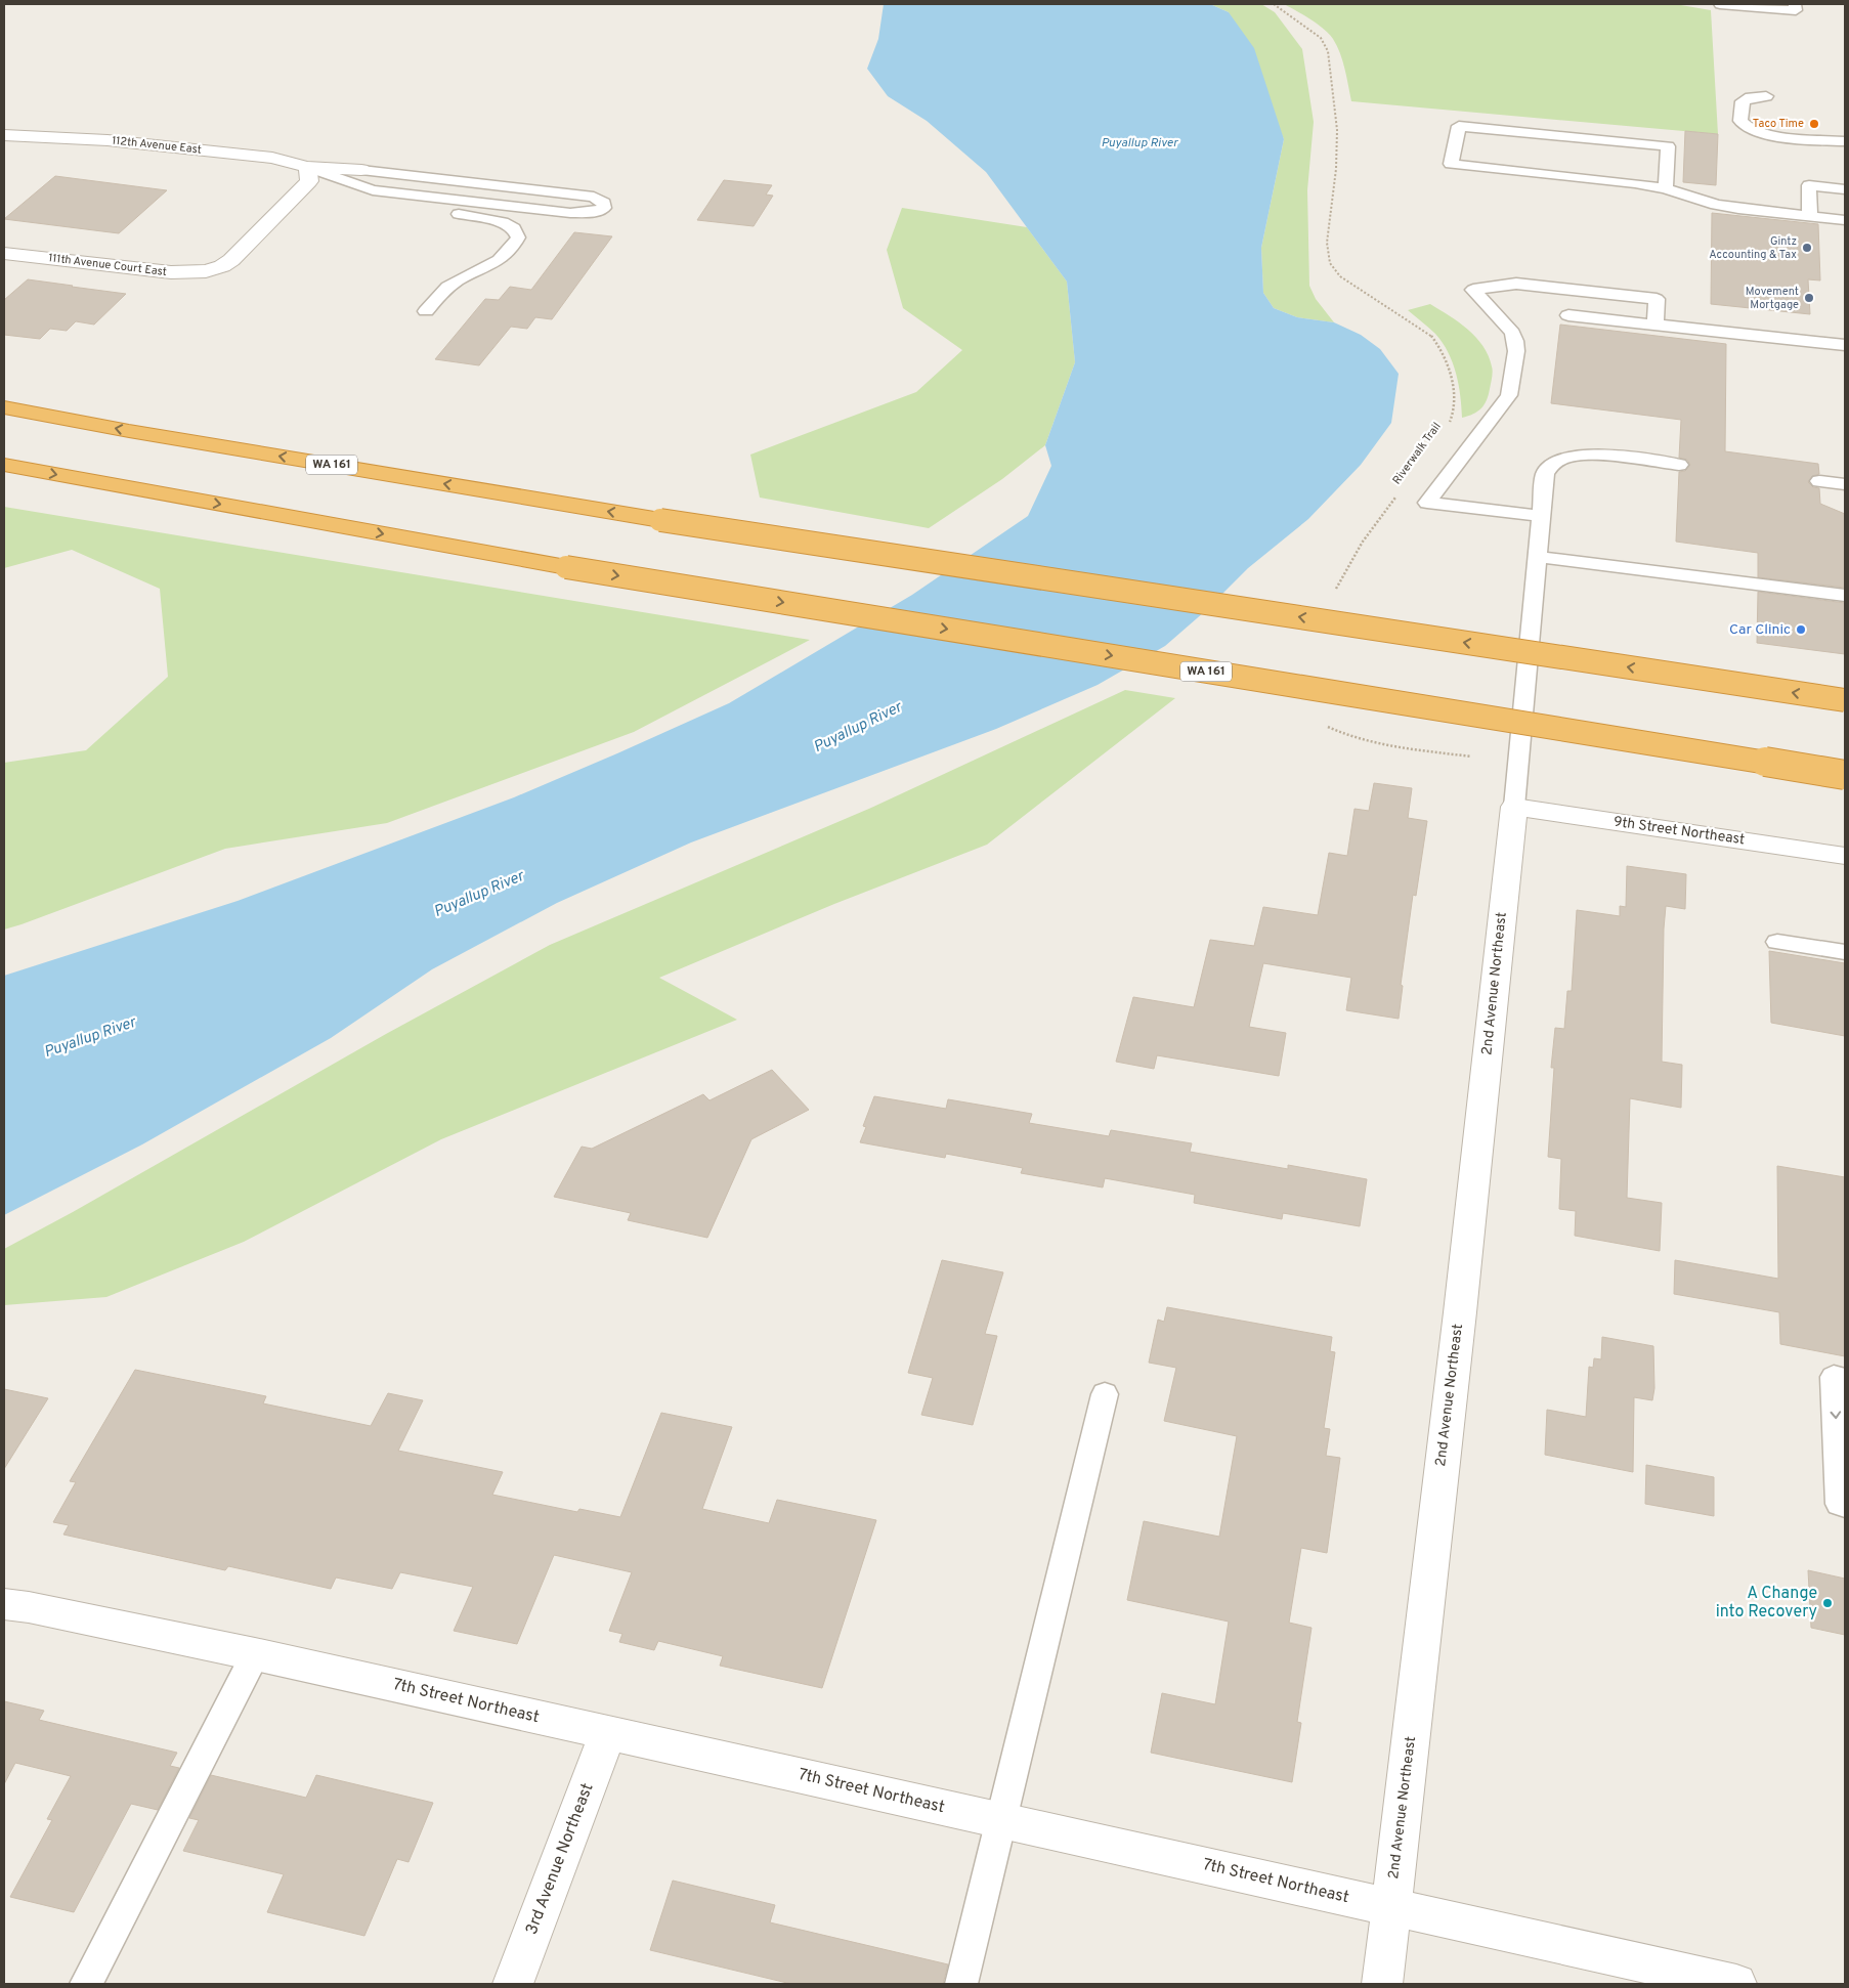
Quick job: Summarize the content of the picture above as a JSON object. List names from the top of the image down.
{
  "streets": {
    "highway": ["WA 161"],
    "street": [
      "112th Avenue East",
      "111th Avenue Court East",
      "9th Street Northeast",
      "2nd Avenue Northeast",
      "7th Street Northeast",
      "3rd Avenue Northeast"
    ],
    "path": ["Riverwalk Trail"]
  },
  "crossings": [
    ["112th Avenue East", "111th Avenue Court East"],
    ["9th Street Northeast", "2nd Avenue Northeast"],
    ["2nd Avenue Northeast", "7th Street Northeast"],
    ["7th Street Northeast", "3rd Avenue Northeast"]
  ],
  "water": ["Puyallup River"],
  "places": [
    "Taco Time",
    "Gintz Accounting & Tax",
    "Movement Mortgage",
    "Car Clinic",
    "A Change into Recovery"
  ]
}
